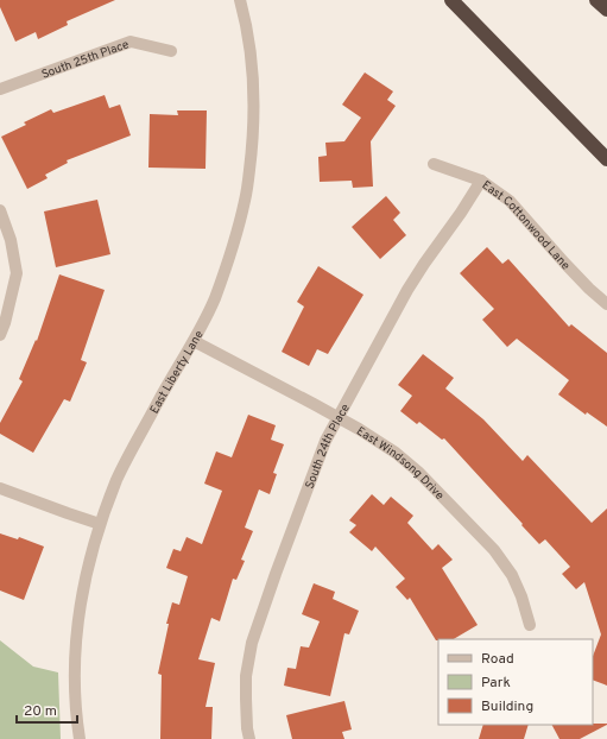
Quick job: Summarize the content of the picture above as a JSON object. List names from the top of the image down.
{
  "streets": {
    "street": [
      "South 25th Place",
      "East Cottonwood Lane",
      "East Liberty Lane",
      "South 24th Place",
      "East Windsong Drive"
    ]
  },
  "crossings": [
    ["East Cottonwood Lane", "South 24th Place"],
    ["East Liberty Lane", "East Windsong Drive"],
    ["South 24th Place", "East Windsong Drive"]
  ],
  "legend": ["Road", "Park", "Building"],
  "scale_bar": "20 m"
}
